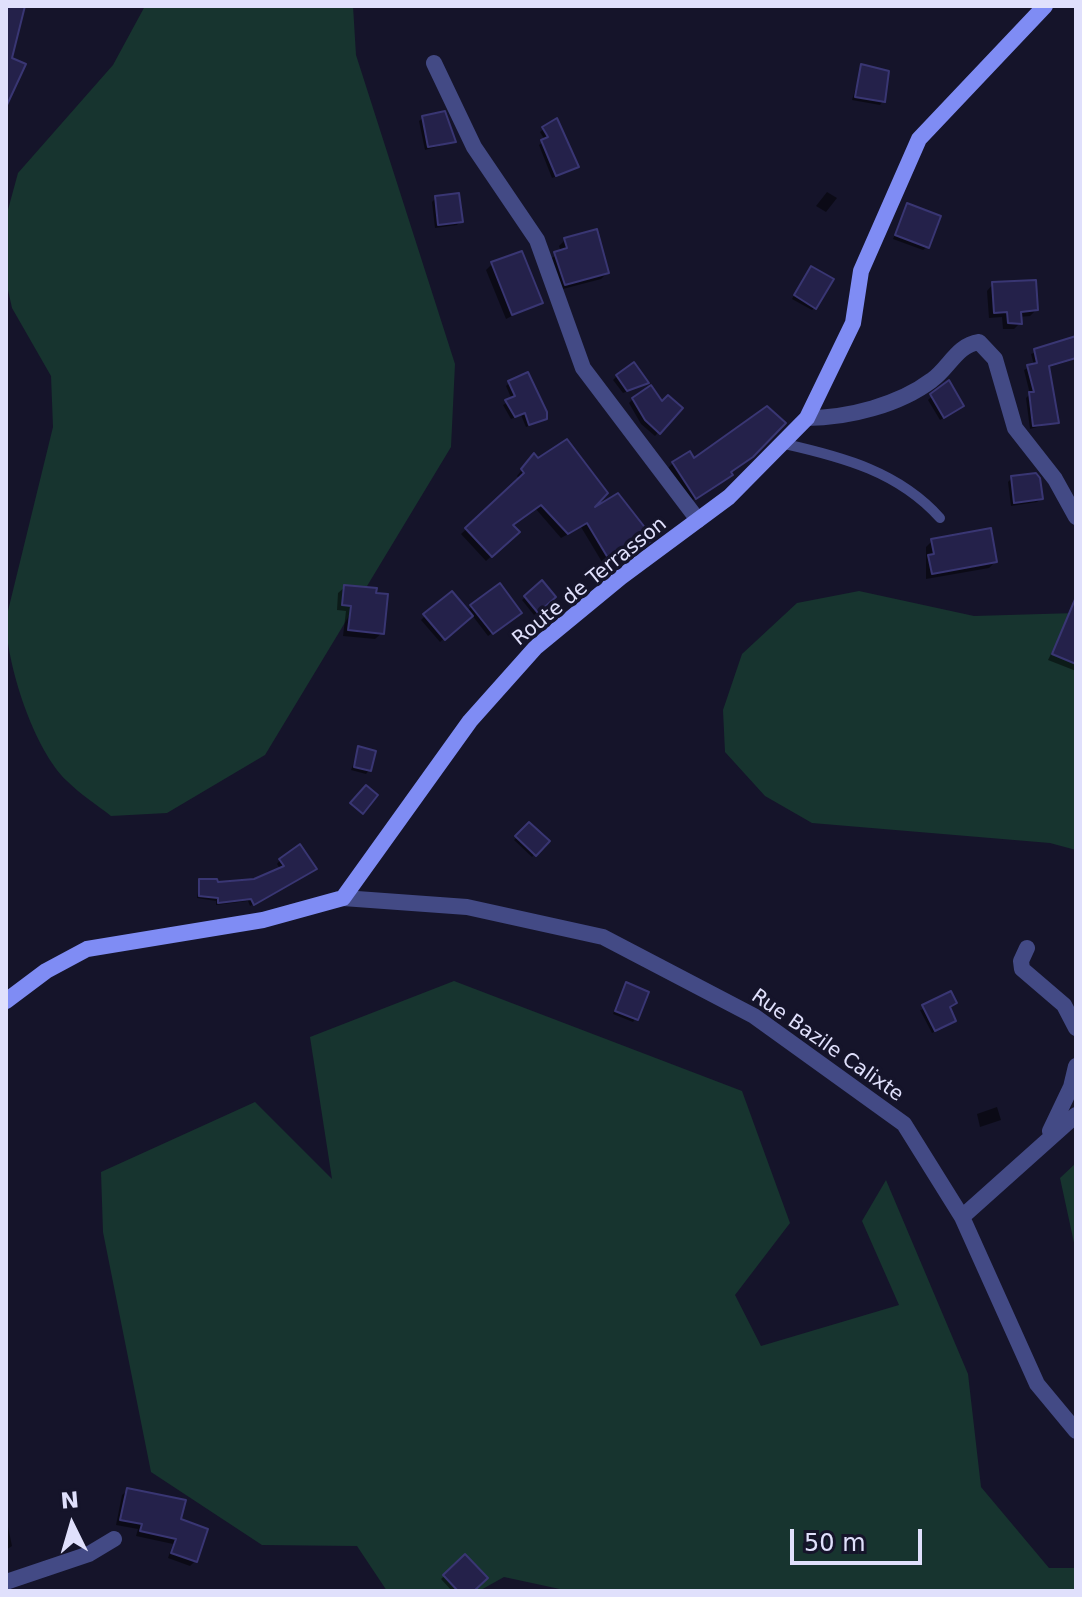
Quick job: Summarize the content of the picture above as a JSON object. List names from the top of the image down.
{
  "streets": {
    "street": ["Route de Terrasson", "Rue Bazile Calixte"]
  },
  "crossings": [
    ["Route de Terrasson", "Rue Bazile Calixte"]
  ],
  "scale_bar": "50 m",
  "north": "top"
}
